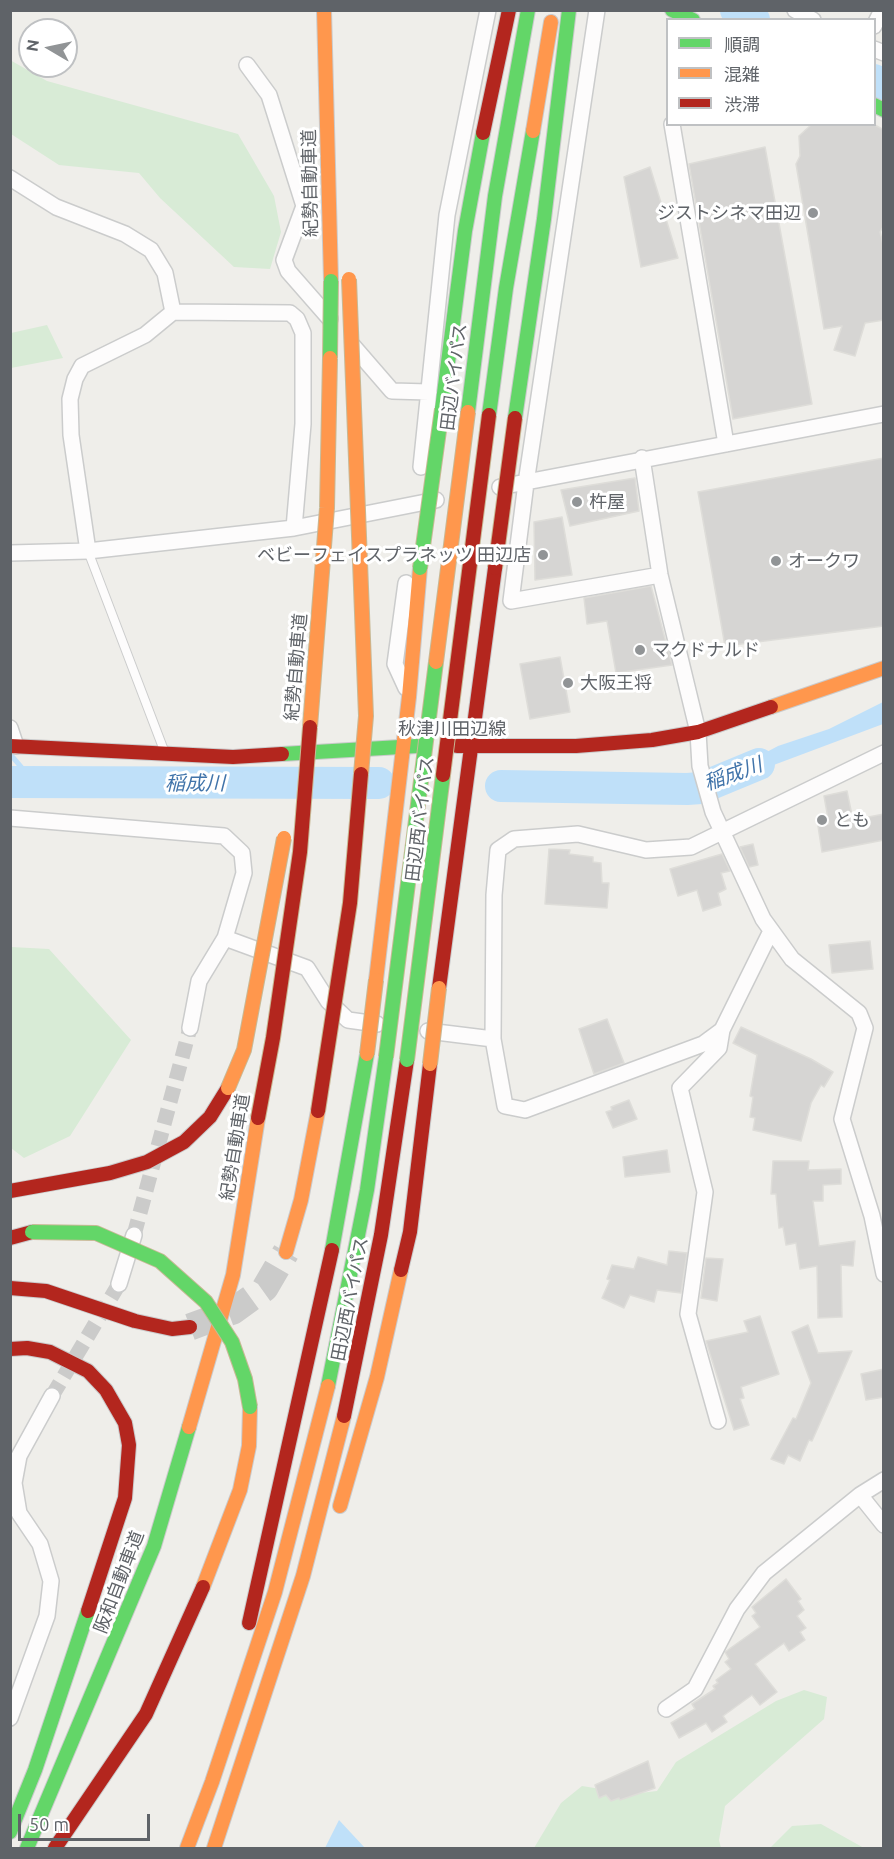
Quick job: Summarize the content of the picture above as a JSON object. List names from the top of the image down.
{
  "streets": {
    "main road": [
      "紀勢自動車道",
      "田辺バイパス",
      "秋津川田辺線",
      "田辺西バイパス",
      "阪和自動車道"
    ]
  },
  "crossings": [
    ["紀勢自動車道", "阪和自動車道"],
    ["田辺バイパス", "田辺西バイパス"]
  ],
  "water": ["稲成川"],
  "places": [
    "ジストシネマ田辺",
    "杵屋",
    "ベビーフェイスプラネッツ 田辺店",
    "オークワ",
    "マクドナルド",
    "大阪王将",
    "とも"
  ],
  "legend": ["順調", "混雑", "渋滞"],
  "scale_bar": "50 m",
  "north": "left"
}
